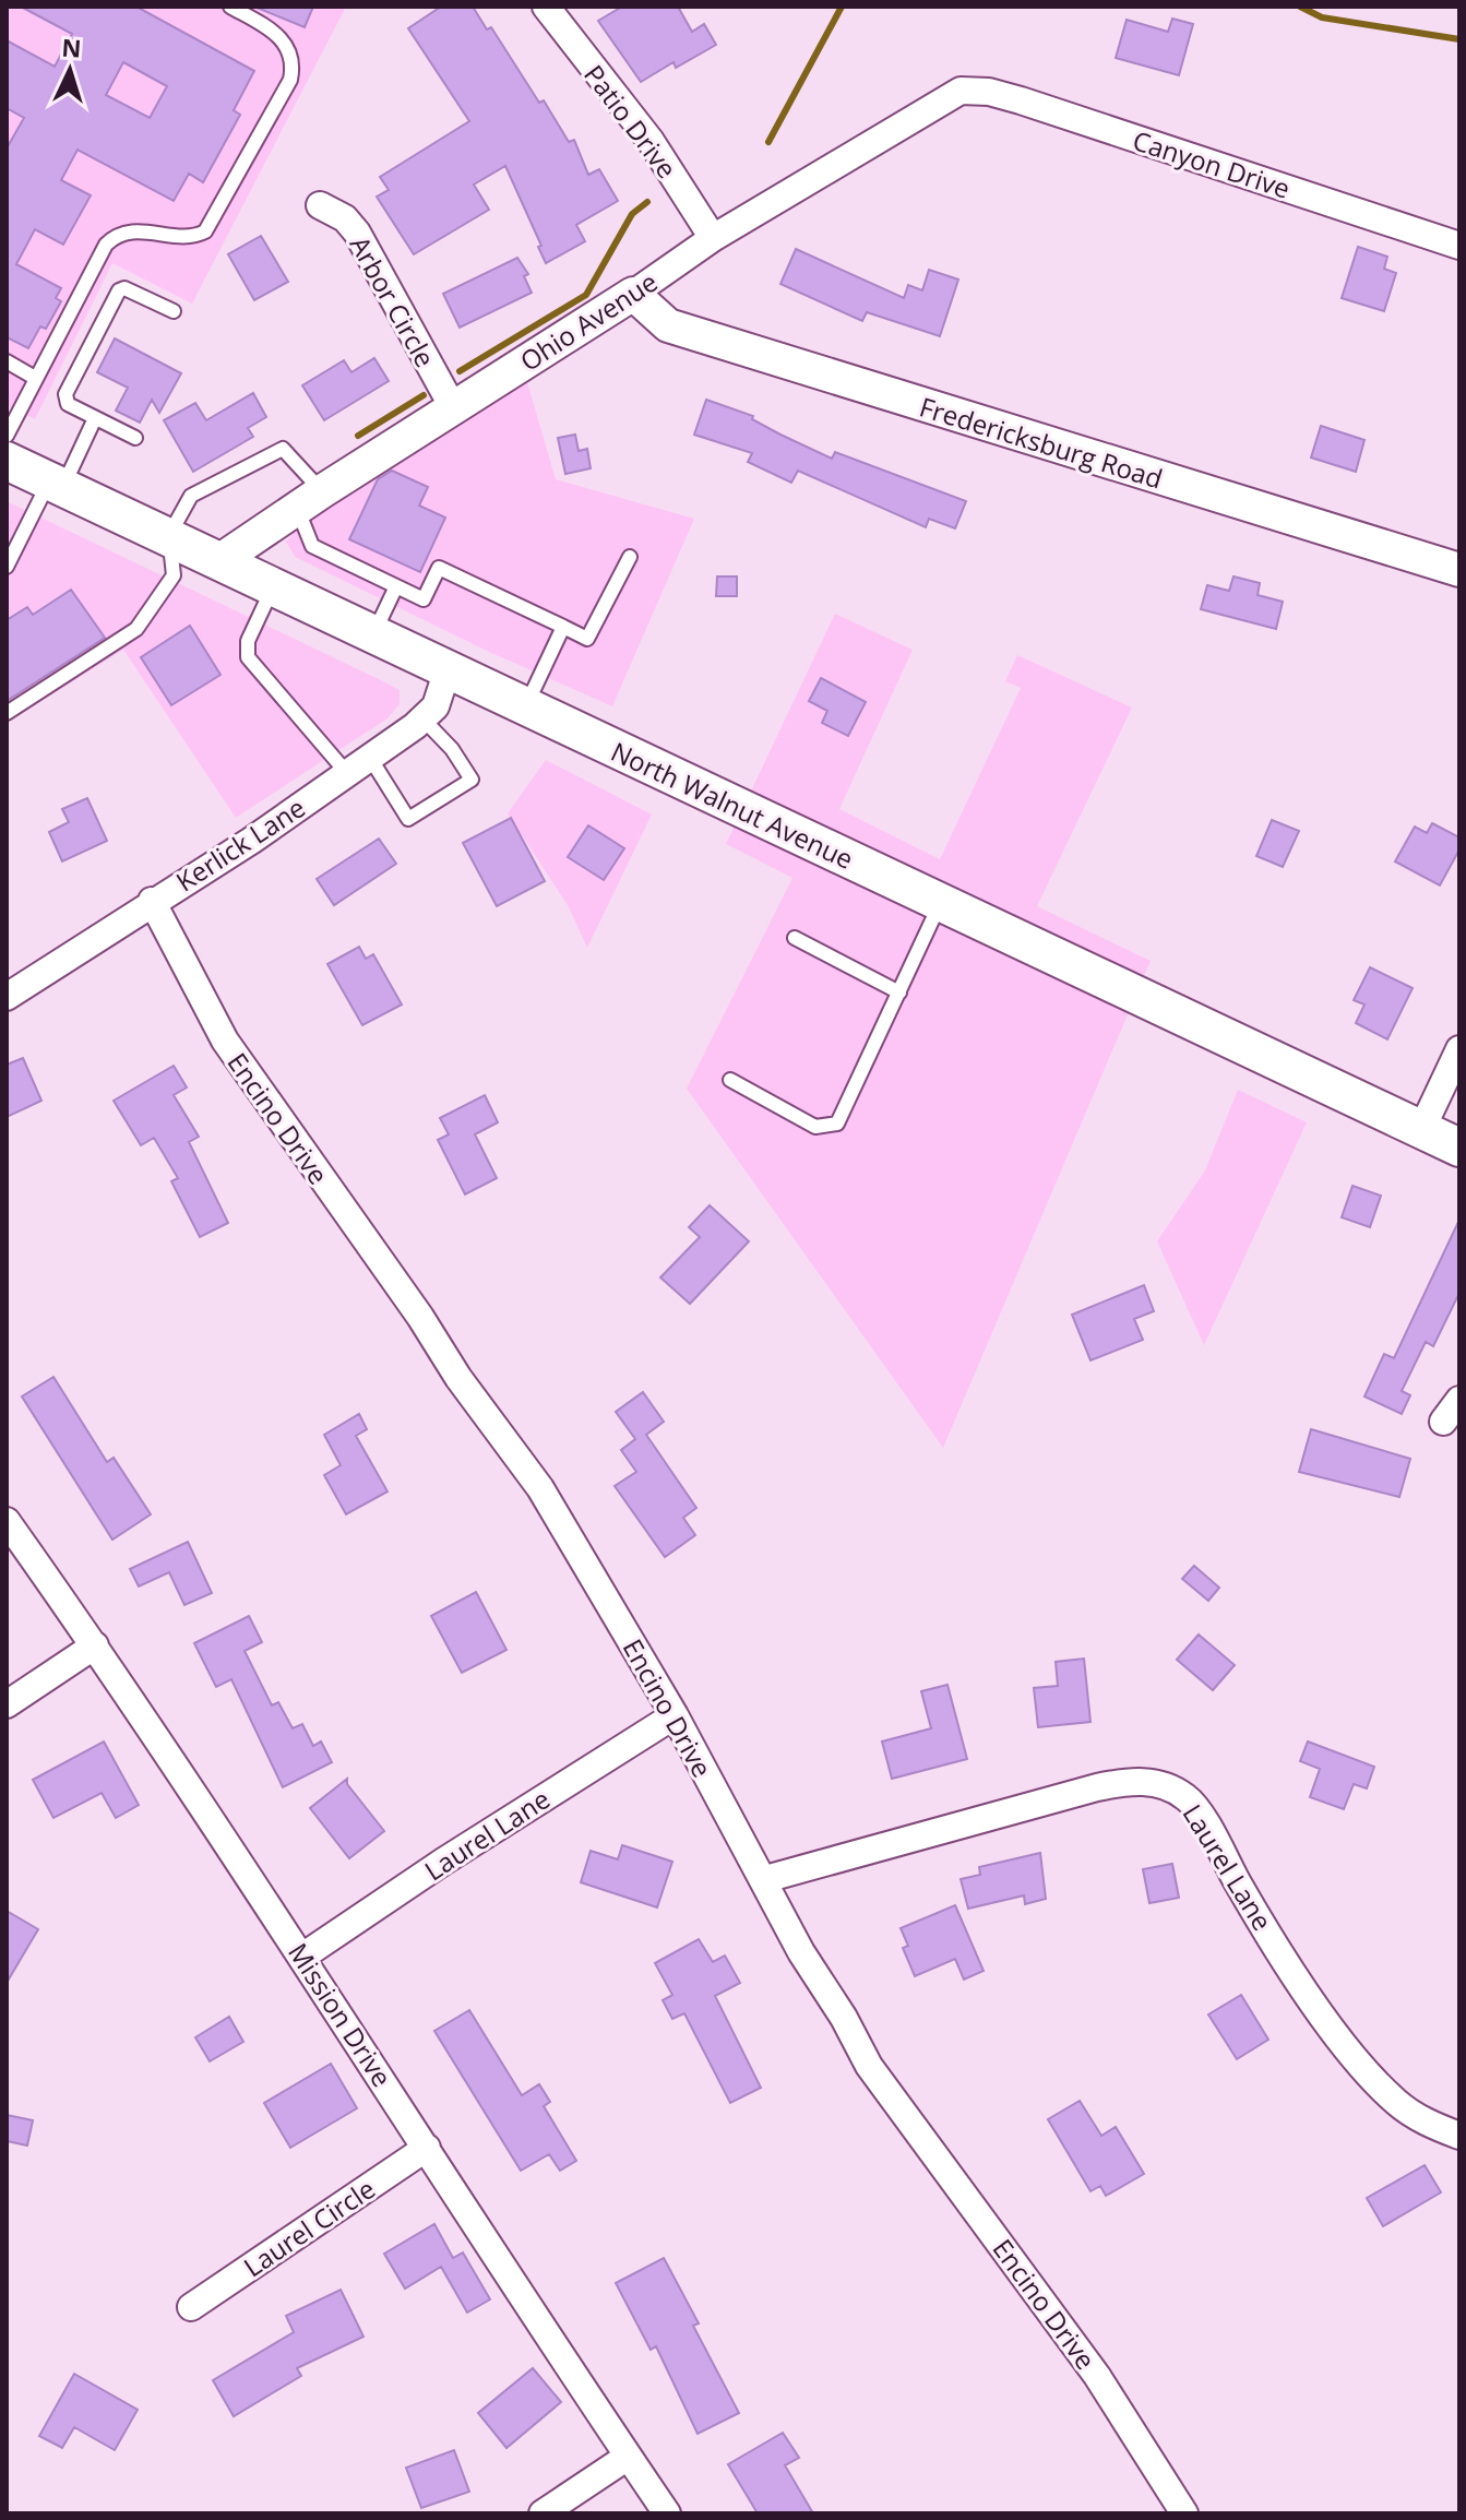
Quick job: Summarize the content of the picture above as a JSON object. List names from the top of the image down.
{
  "streets": {
    "main road": ["North Walnut Avenue"],
    "street": [
      "Patio Drive",
      "Canyon Drive",
      "Arbor Circle",
      "Ohio Avenue",
      "Fredericksburg Road",
      "Kerlick Lane",
      "Encino Drive",
      "Laurel Lane",
      "Mission Drive",
      "Laurel Circle"
    ]
  },
  "crossings": [
    ["Patio Drive", "Ohio Avenue"],
    ["Canyon Drive", "Ohio Avenue"],
    ["Arbor Circle", "Ohio Avenue"],
    ["Ohio Avenue", "Fredericksburg Road"],
    ["Ohio Avenue", "North Walnut Avenue"],
    ["North Walnut Avenue", "Kerlick Lane"],
    ["Kerlick Lane", "Encino Drive"],
    ["Encino Drive", "Laurel Lane"],
    ["Laurel Lane", "Mission Drive"],
    ["Mission Drive", "Laurel Circle"]
  ],
  "north": "top"
}
